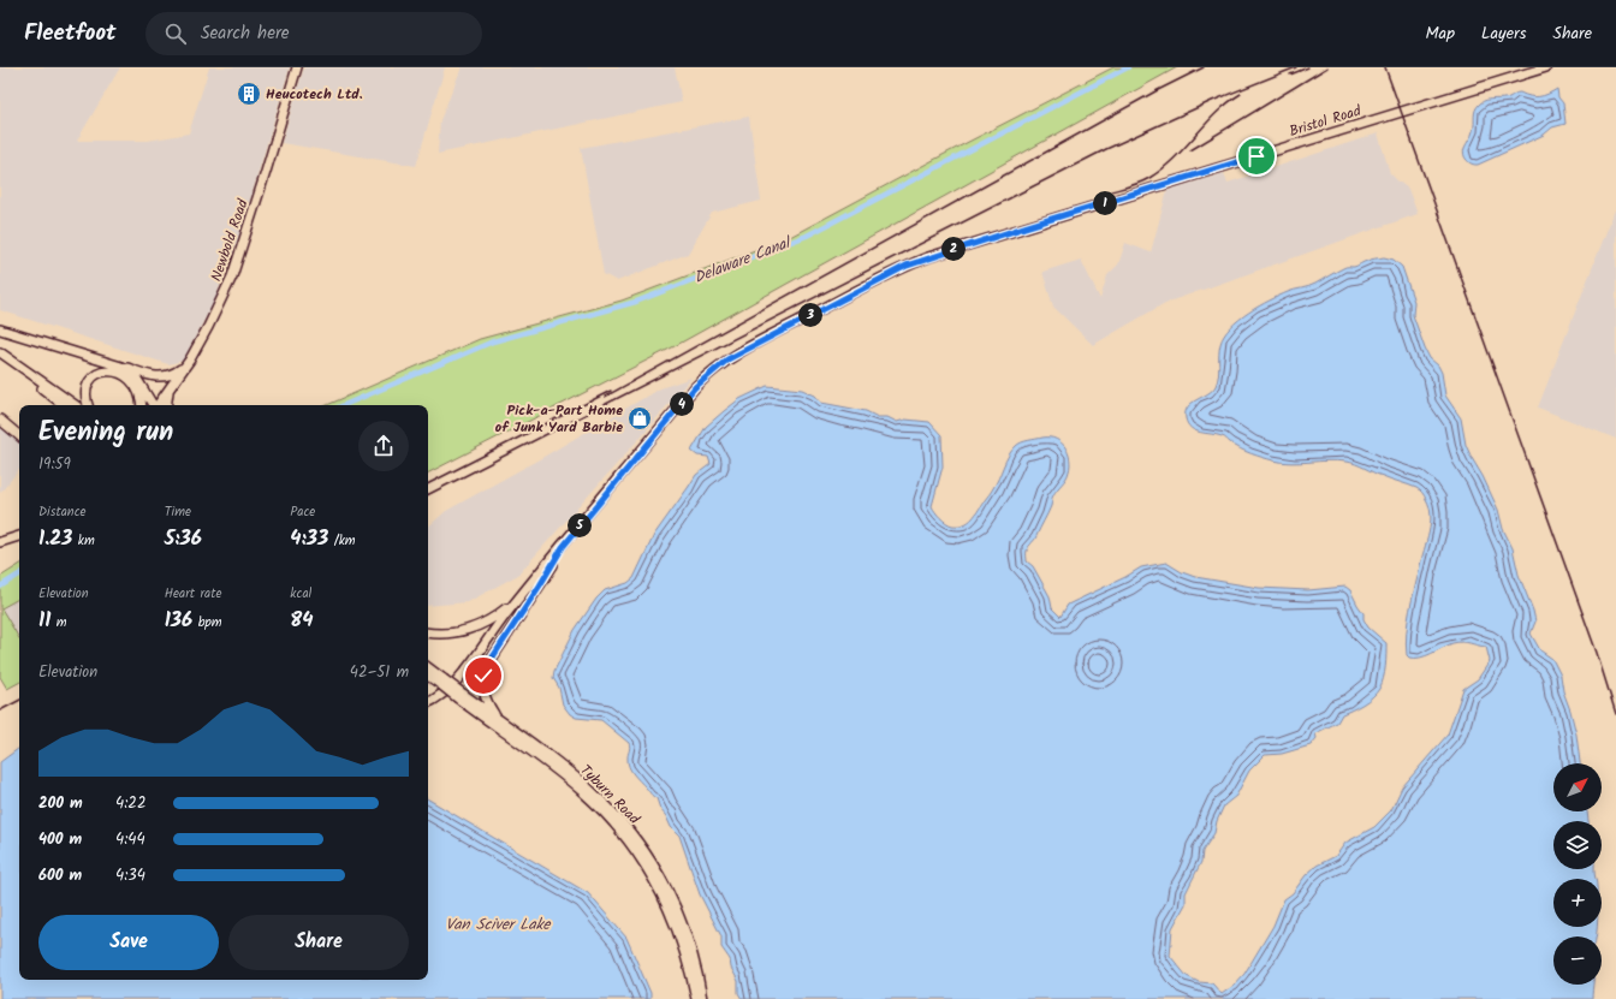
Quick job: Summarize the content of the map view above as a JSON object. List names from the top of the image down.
{
  "streets": {
    "main road": ["Bristol Road", "Newbold Road", "Tyburn Road"]
  },
  "water": ["Delaware Canal", "Van Sciver Lake"],
  "places": {
    "building": ["Heucotech Ltd."],
    "shop": ["Pick-a-Part Home of Junk Yard Barbie"]
  },
  "north": "top right",
  "page": {
    "header": "Fleetfoot",
    "search": "Search here",
    "nav": ["Map", "Layers", "Share"],
    "pins": [
      "1",
      "2",
      "3",
      "4",
      "5"
    ],
    "heading": ["Evening run", "19:59"],
    "stats": [
      ["Distance", "1.23 km"],
      ["Time", "5:36"],
      ["Pace", "4:33 /km"],
      ["Elevation", "11 m"],
      ["Heart rate", "136 bpm"],
      ["kcal", "84"]
    ],
    "chart": ["Elevation", "42–51 m"],
    "map_buttons": ["+", "−"],
    "list": [
      {
        "name": "200 m",
        "note": "4:22"
      },
      {
        "name": "400 m",
        "note": "4:44"
      },
      {
        "name": "600 m",
        "note": "4:34"
      }
    ],
    "buttons": ["Save", "Share"]
  }
}
